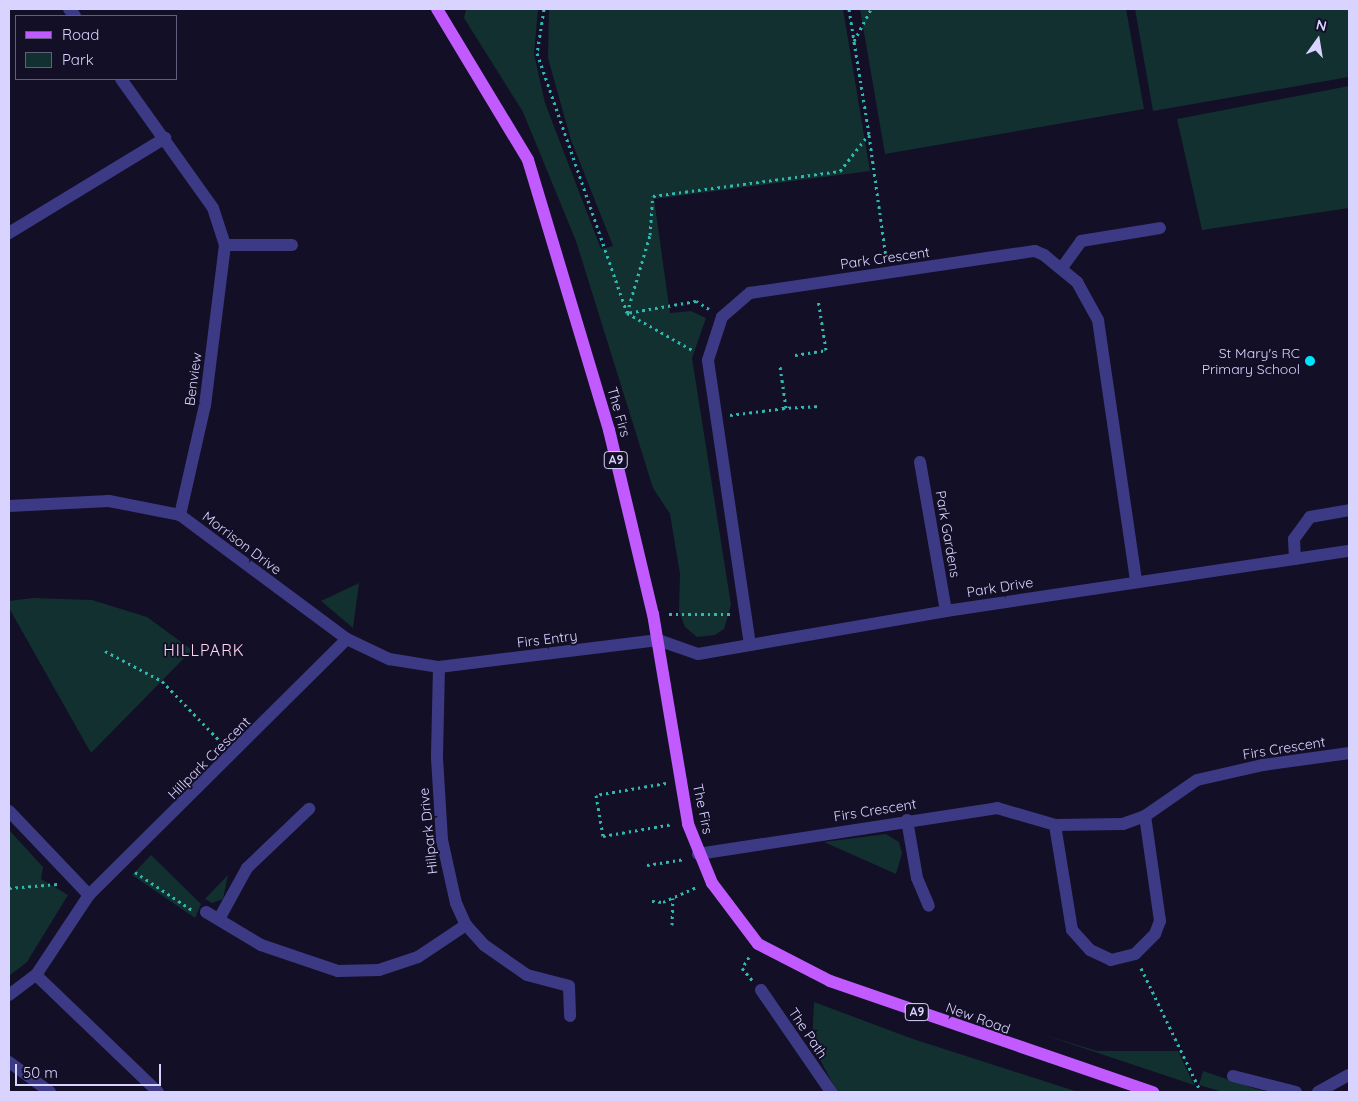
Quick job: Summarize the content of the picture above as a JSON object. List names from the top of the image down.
{
  "streets": {
    "main road": ["The Firs", "A9", "New Road"],
    "street": [
      "Park Crescent",
      "Benview",
      "Park Gardens",
      "Morrison Drive",
      "Park Drive",
      "Firs Entry",
      "Firs Crescent",
      "Hillpark Crescent",
      "Hillpark Drive",
      "The Path"
    ]
  },
  "crossings": [
    ["Park Crescent", "Park Drive"],
    ["Benview", "Morrison Drive"],
    ["The Firs", "Park Drive"],
    ["The Firs", "Firs Entry"],
    ["The Firs", "Firs Crescent"],
    ["The Firs", "New Road"],
    ["Park Gardens", "Park Drive"],
    ["Morrison Drive", "Firs Entry"],
    ["Morrison Drive", "Hillpark Crescent"],
    ["Morrison Drive", "Hillpark Drive"],
    ["Park Drive", "Firs Entry"],
    ["Firs Entry", "Hillpark Drive"]
  ],
  "districts": ["HILLPARK"],
  "places": ["St Mary's RC Primary School"],
  "legend": ["Road", "Park"],
  "scale_bar": "50 m",
  "north": "top"
}
